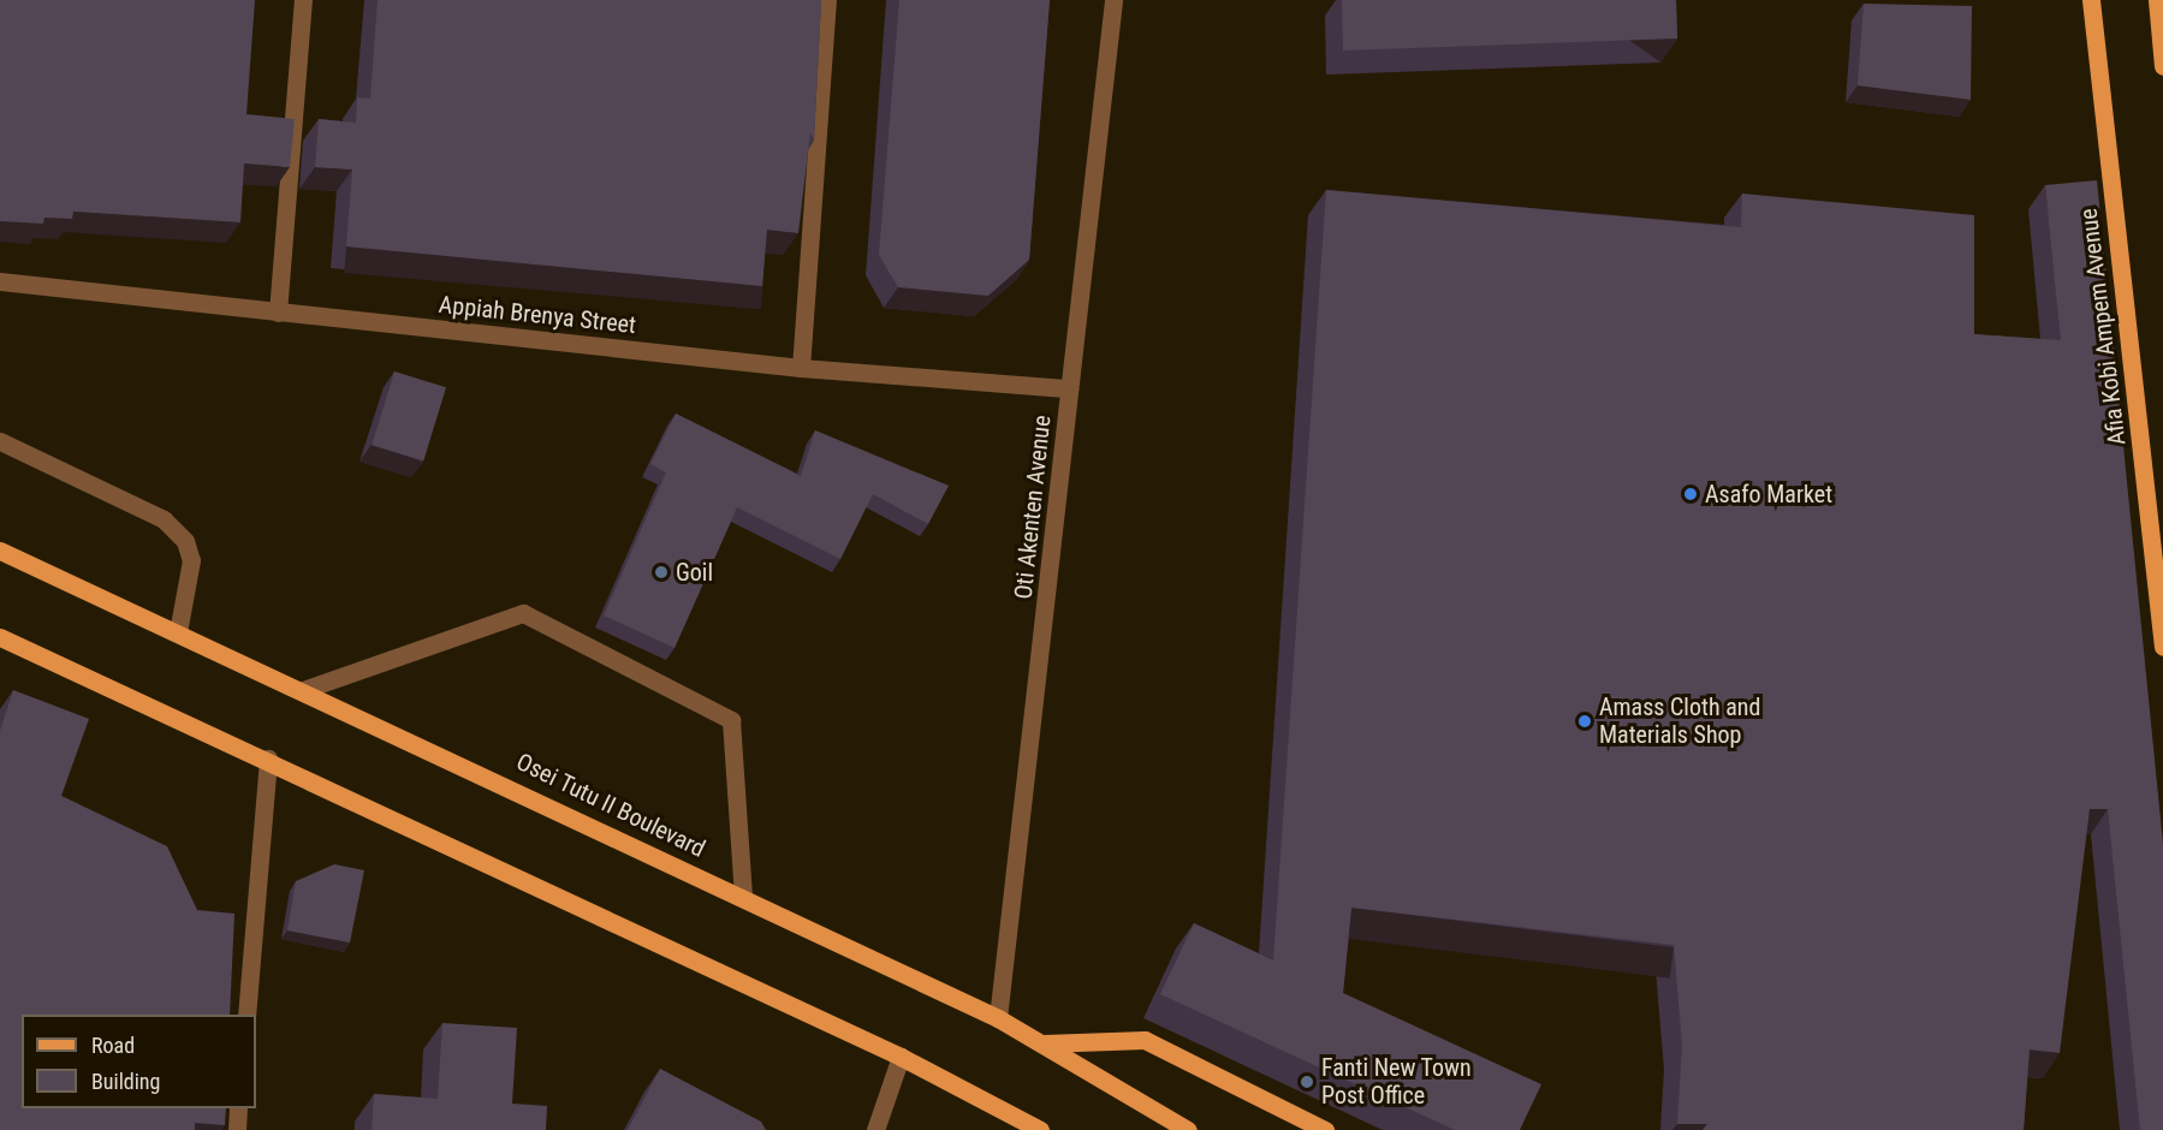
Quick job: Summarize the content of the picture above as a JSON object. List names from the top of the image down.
{
  "streets": {
    "main road": ["Afia Kobi Ampem Avenue", "Osei Tutu II Boulevard"],
    "street": ["Appiah Brenya Street", "Oti Akenten Avenue"]
  },
  "crossings": [
    ["Appiah Brenya Street", "Oti Akenten Avenue"],
    ["Oti Akenten Avenue", "Osei Tutu II Boulevard"]
  ],
  "places": [
    "Asafo Market",
    "Goil",
    "Amass Cloth and Materials Shop",
    "Fanti New Town Post Office"
  ],
  "legend": ["Road", "Building"]
}
